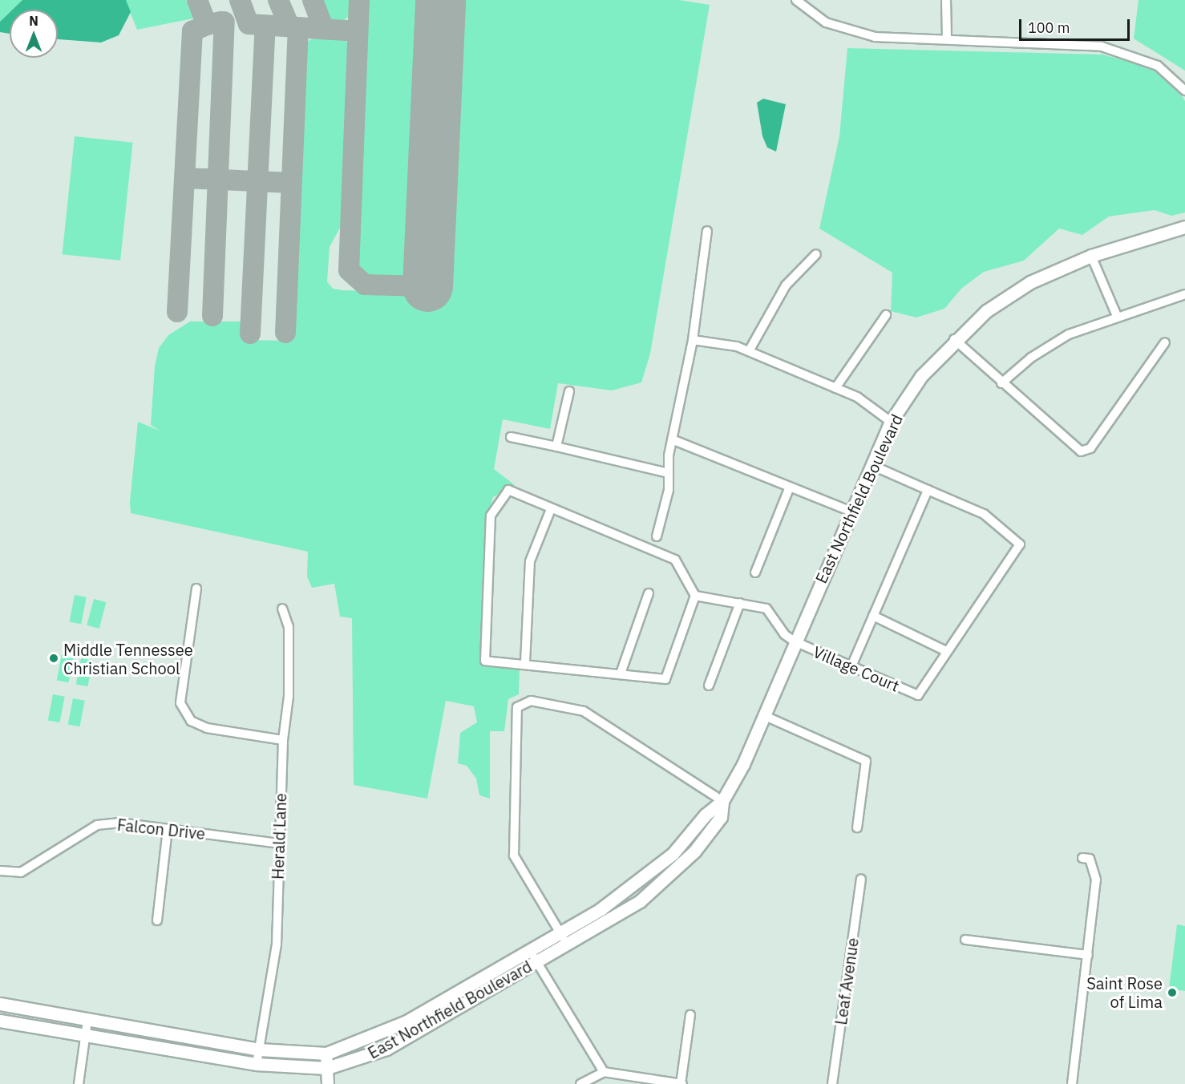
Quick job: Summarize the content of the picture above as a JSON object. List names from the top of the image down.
{
  "streets": {
    "main road": ["East Northfield Boulevard"],
    "street": [
      "Village Court",
      "Falcon Drive",
      "Herald Lane",
      "Leaf Avenue"
    ]
  },
  "crossings": [
    ["East Northfield Boulevard", "Village Court"],
    ["East Northfield Boulevard", "Herald Lane"],
    ["Falcon Drive", "Herald Lane"]
  ],
  "places": ["Middle Tennessee Christian School", "Saint Rose of Lima"],
  "scale_bar": "100 m",
  "north": "top"
}
